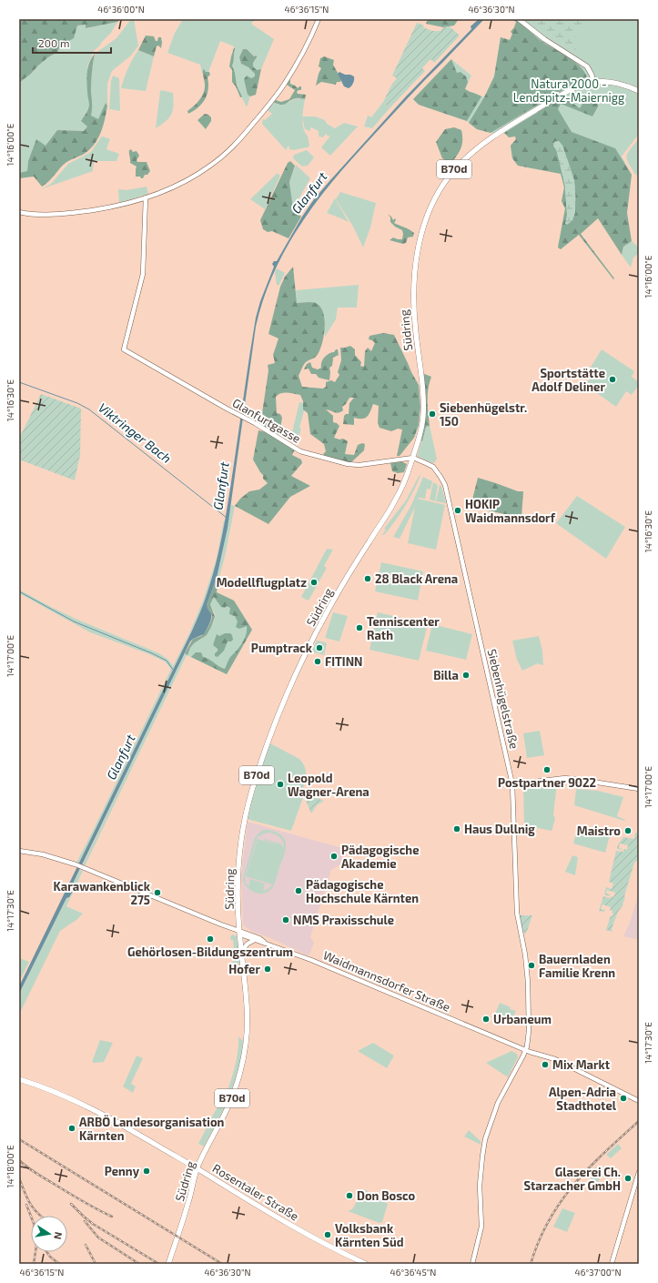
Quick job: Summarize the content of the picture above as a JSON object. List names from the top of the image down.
{
  "streets": {
    "main road": ["B70d", "Südring", "Rosentaler Straße"],
    "street": ["Glanfurtgasse", "Siebenhügelstraße", "Waidmannsdorfer Straße"]
  },
  "crossings": [
    ["B70d", "Südring"],
    ["Südring", "Glanfurtgasse"],
    ["Südring", "Siebenhügelstraße"],
    ["Südring", "Waidmannsdorfer Straße"],
    ["Südring", "Rosentaler Straße"],
    ["Glanfurtgasse", "Siebenhügelstraße"],
    ["Siebenhügelstraße", "Waidmannsdorfer Straße"]
  ],
  "water": ["Glanfurt", "Viktringer Bach"],
  "parks": ["Natura 2000 - Lendspitz-Maiernigg"],
  "places": [
    "Sportstätte Adolf Deliner",
    "Siebenhügelstr. 150",
    "HOKIP Waidmannsdorf",
    "28 Black Arena",
    "Modellflugplatz",
    "Tenniscenter Rath",
    "Pumptrack",
    "FITINN",
    "Billa",
    "Postpartner 9022",
    "Leopold Wagner-Arena",
    "Haus Dullnig",
    "Maistro",
    "Pädagogische Akademie",
    "Pädagogische Hochschule Kärnten",
    "Karawankenblick 275",
    "NMS Praxisschule",
    "Gehörlosen-Bildungszentrum",
    "Bauernladen Familie Krenn",
    "Hofer",
    "Urbaneum",
    "Mix Markt",
    "Alpen-Adria Stadthotel",
    "ARBÖ Landesorganisation Kärnten",
    "Penny",
    "Glaserei Ch. Starzacher GmbH",
    "Don Bosco",
    "Volksbank Kärnten Süd"
  ],
  "scale_bar": "200 m",
  "north": "right",
  "coordinates": [
    "46°36'00\"N",
    "46°36'15\"N",
    "46°36'30\"N",
    "14°16'00\"E",
    "14°16'30\"E",
    "14°17'00\"E",
    "14°17'30\"E",
    "14°18'00\"E",
    "46°36'45\"N",
    "46°37'00\"N"
  ]
}
